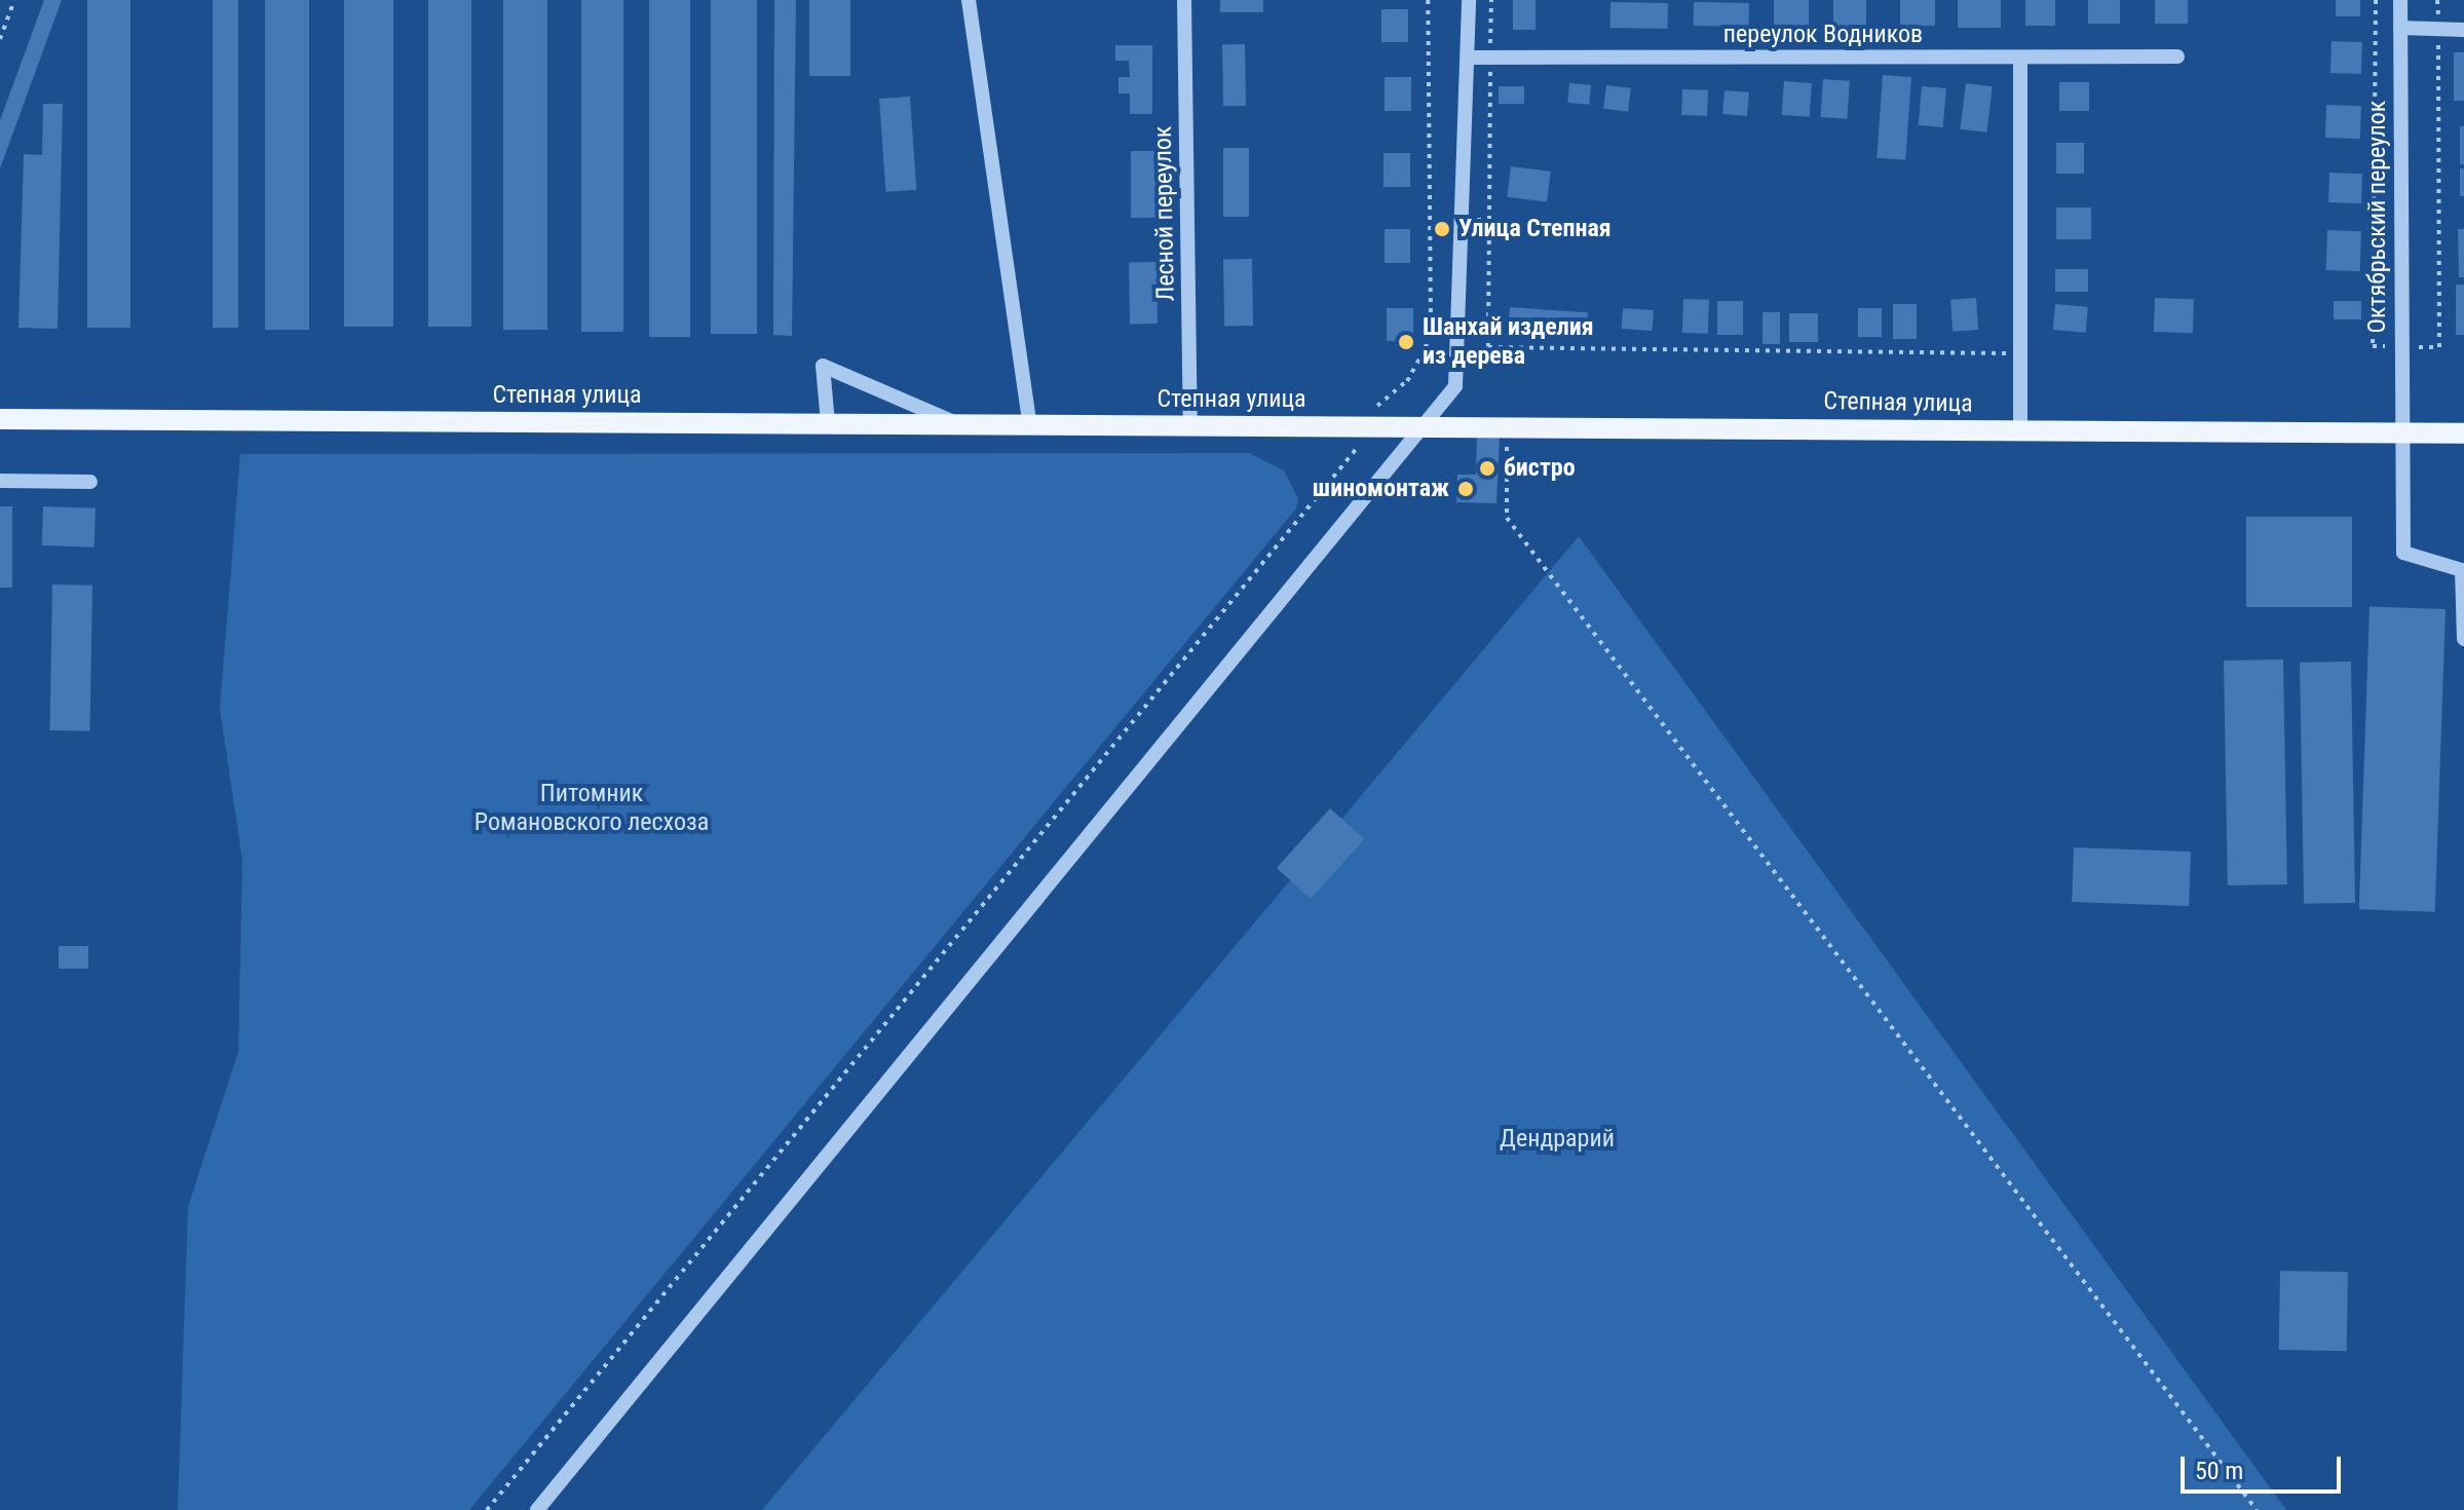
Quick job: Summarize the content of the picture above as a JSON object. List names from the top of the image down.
{
  "streets": {
    "main road": ["Степная улица"],
    "street": ["переулок Водников", "Лесной переулок", "Октябрьский переулок"]
  },
  "crossings": [
    ["Лесной переулок", "Степная улица"],
    ["Октябрьский переулок", "Степная улица"]
  ],
  "parks": ["Питомник Романовского лесхоза", "Дендрарий"],
  "places": [
    "Улица Степная",
    "Шанхай изделия из дерева",
    "бистро",
    "шиномонтаж"
  ],
  "scale_bar": "50 m"
}
